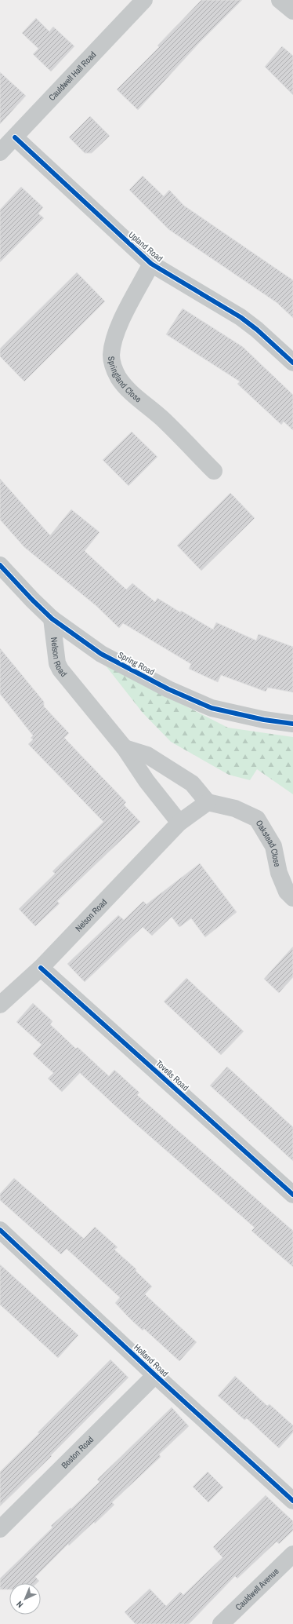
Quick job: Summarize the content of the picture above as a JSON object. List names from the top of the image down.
{
  "streets": {
    "street": [
      "Cauldwell Hall Road",
      "Upland Road",
      "Springland Close",
      "Nelson Road",
      "Spring Road",
      "Oakstead Close",
      "Tovells Road",
      "Holland Road",
      "Boston Road",
      "Cauldwell Avenue"
    ]
  },
  "crossings": [
    ["Cauldwell Hall Road", "Upland Road"],
    ["Upland Road", "Springland Close"],
    ["Nelson Road", "Spring Road"],
    ["Nelson Road", "Oakstead Close"],
    ["Nelson Road", "Tovells Road"],
    ["Holland Road", "Boston Road"]
  ],
  "north": "bottom left"
}
